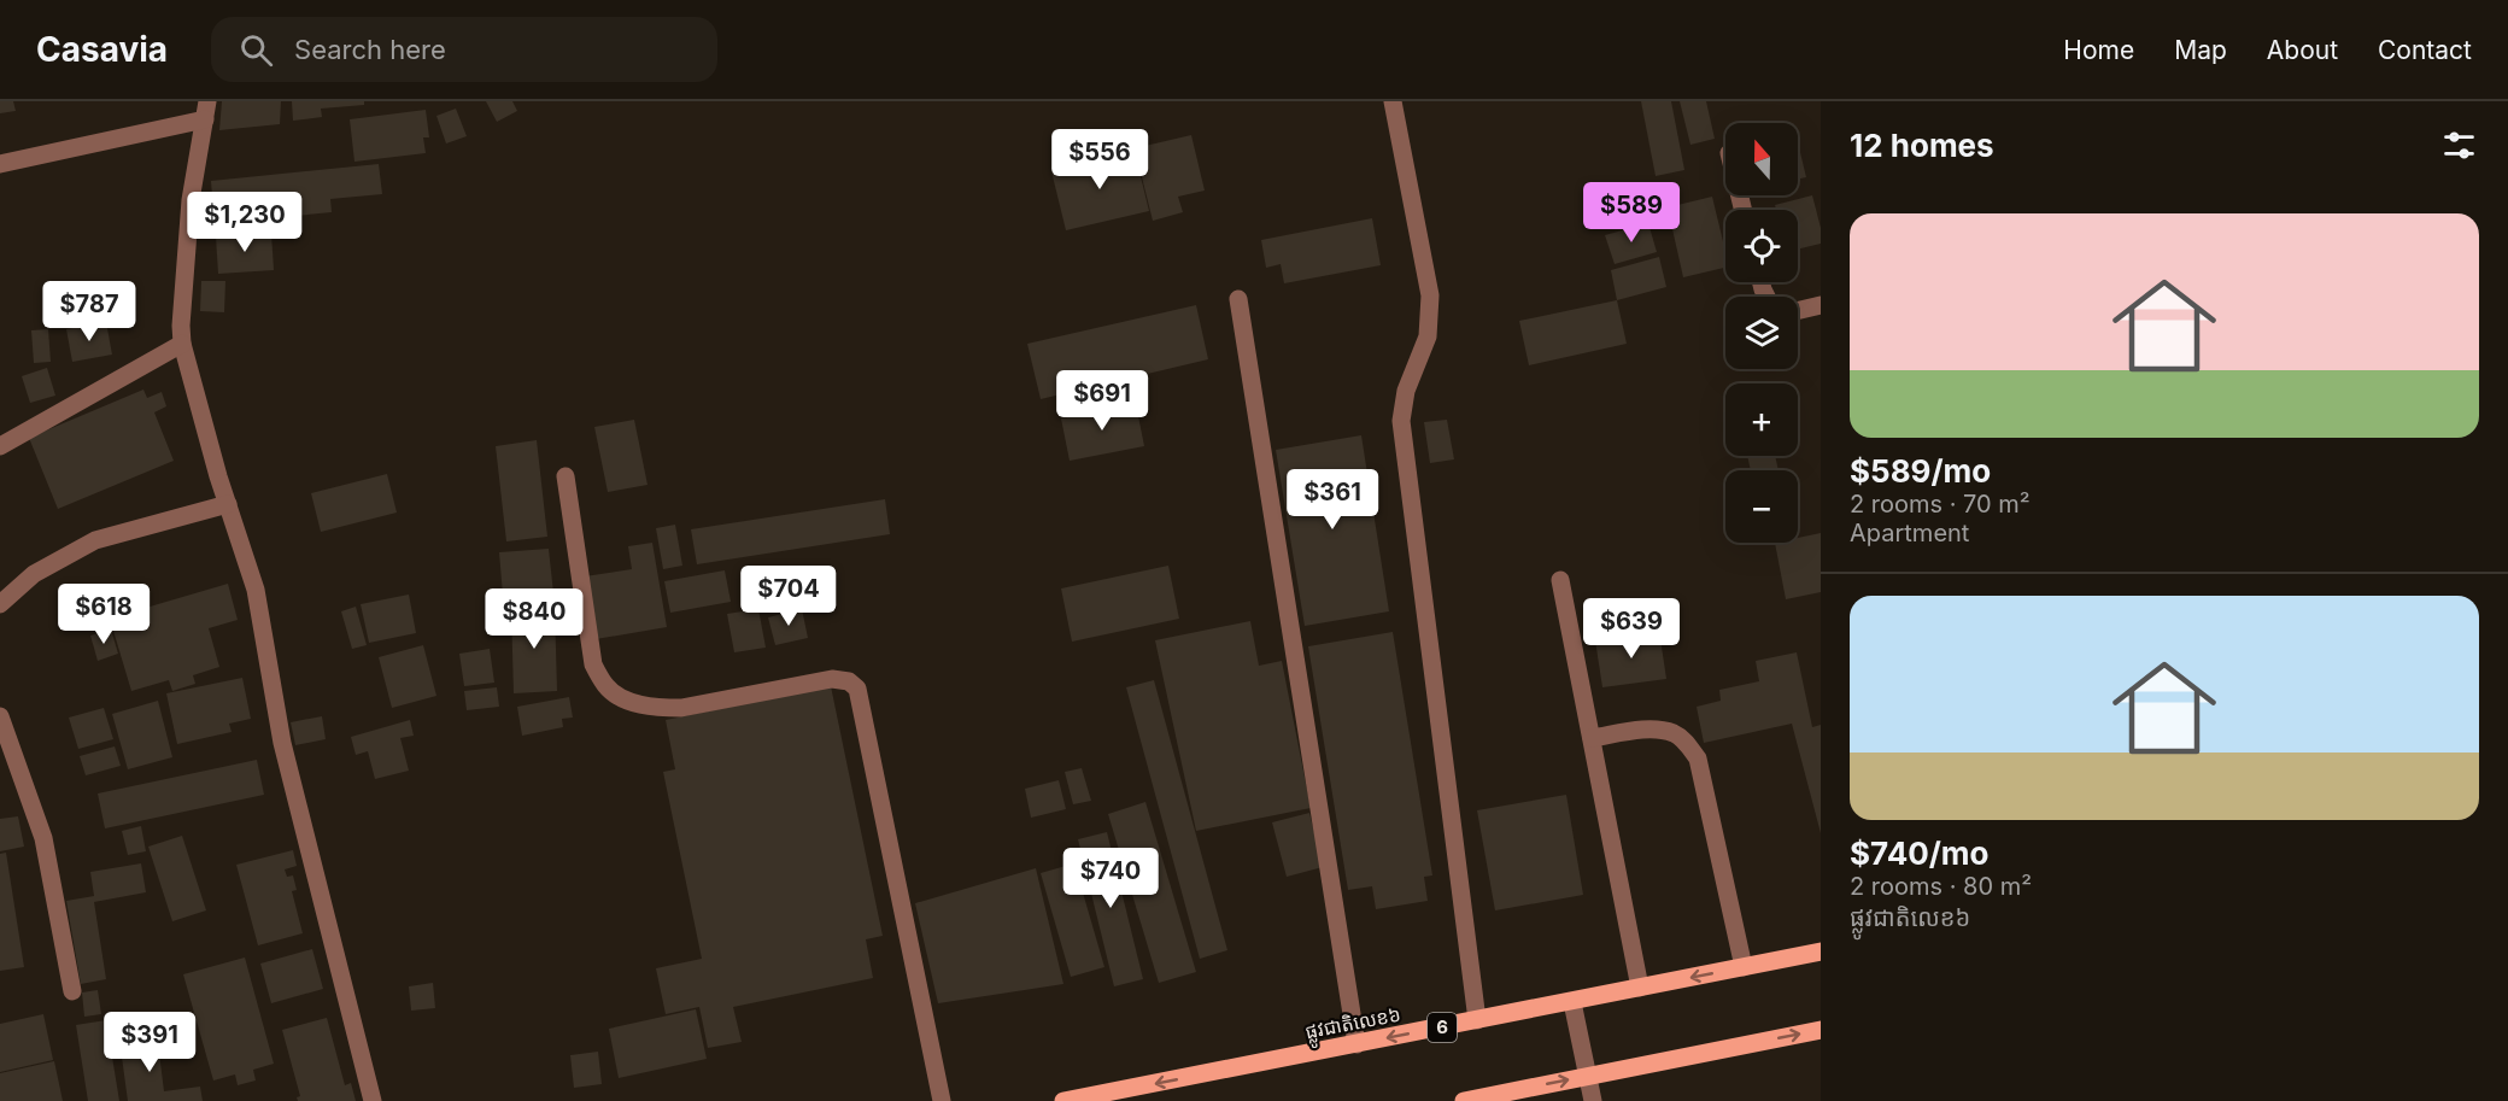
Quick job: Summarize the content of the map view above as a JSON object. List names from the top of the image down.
{
  "streets": {
    "main road": ["ផ្លូវជាតិលេខ៦", "6"]
  },
  "one_way": ["ផ្លូវជាតិលេខ៦"],
  "north": "top",
  "page": {
    "header": "Casavia",
    "search": "Search here",
    "nav": [
      "Home",
      "Map",
      "About",
      "Contact"
    ],
    "heading": "12 homes",
    "map_buttons": ["+", "−"],
    "price": [
      "$556",
      "$589",
      "$1,230",
      "$787",
      "$691",
      "$361",
      "$704",
      "$618",
      "$840",
      "$639",
      "$740",
      "$391"
    ],
    "list": [
      {
        "name": "$589/mo",
        "note": "2 rooms · 70 m² · Apartment"
      },
      {
        "name": "$740/mo",
        "note": "2 rooms · 80 m² · ផ្លូវជាតិលេខ៦"
      }
    ]
  }
}
